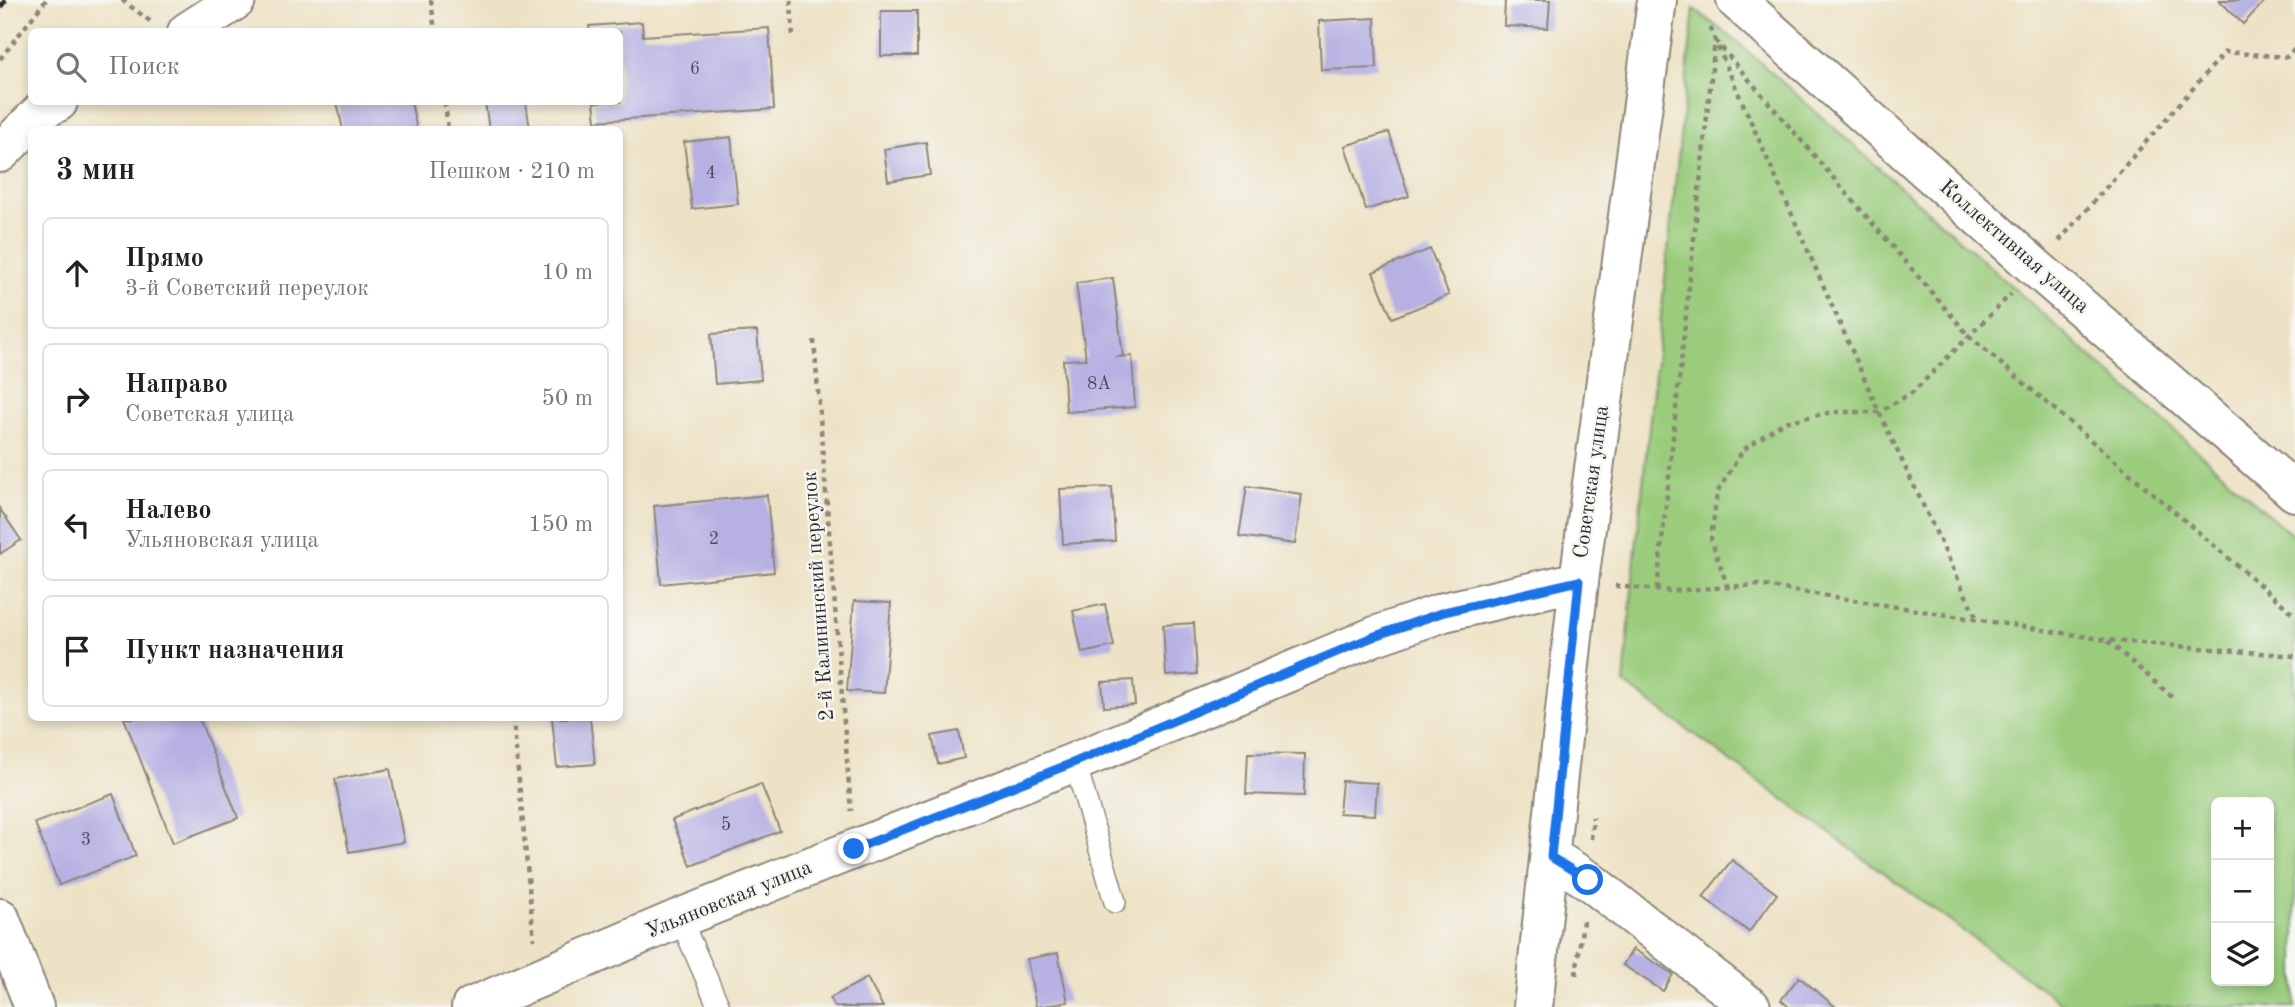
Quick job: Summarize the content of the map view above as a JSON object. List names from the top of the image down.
{
  "streets": {
    "street": ["Коллективная улица", "Советская улица", "Ульяновская улица"],
    "path": ["2-й Калининский переулок"]
  },
  "crossings": [
    ["Советская улица", "Ульяновская улица"],
    ["2-й Калининский переулок", "Ульяновская улица"]
  ],
  "house_numbers": [
    "6",
    "4",
    "8А",
    "2",
    "5",
    "3"
  ],
  "page": {
    "search": "Поиск",
    "heading": ["3 мин", "Пешком · 210 m"],
    "list": [
      ["Прямо", "3-й Советский переулок", "10 m"],
      ["Направо", "Советская улица", "50 m"],
      ["Налево", "Ульяновская улица", "150 m"],
      "Пункт назначения"
    ],
    "map_buttons": ["+", "−"]
  }
}
